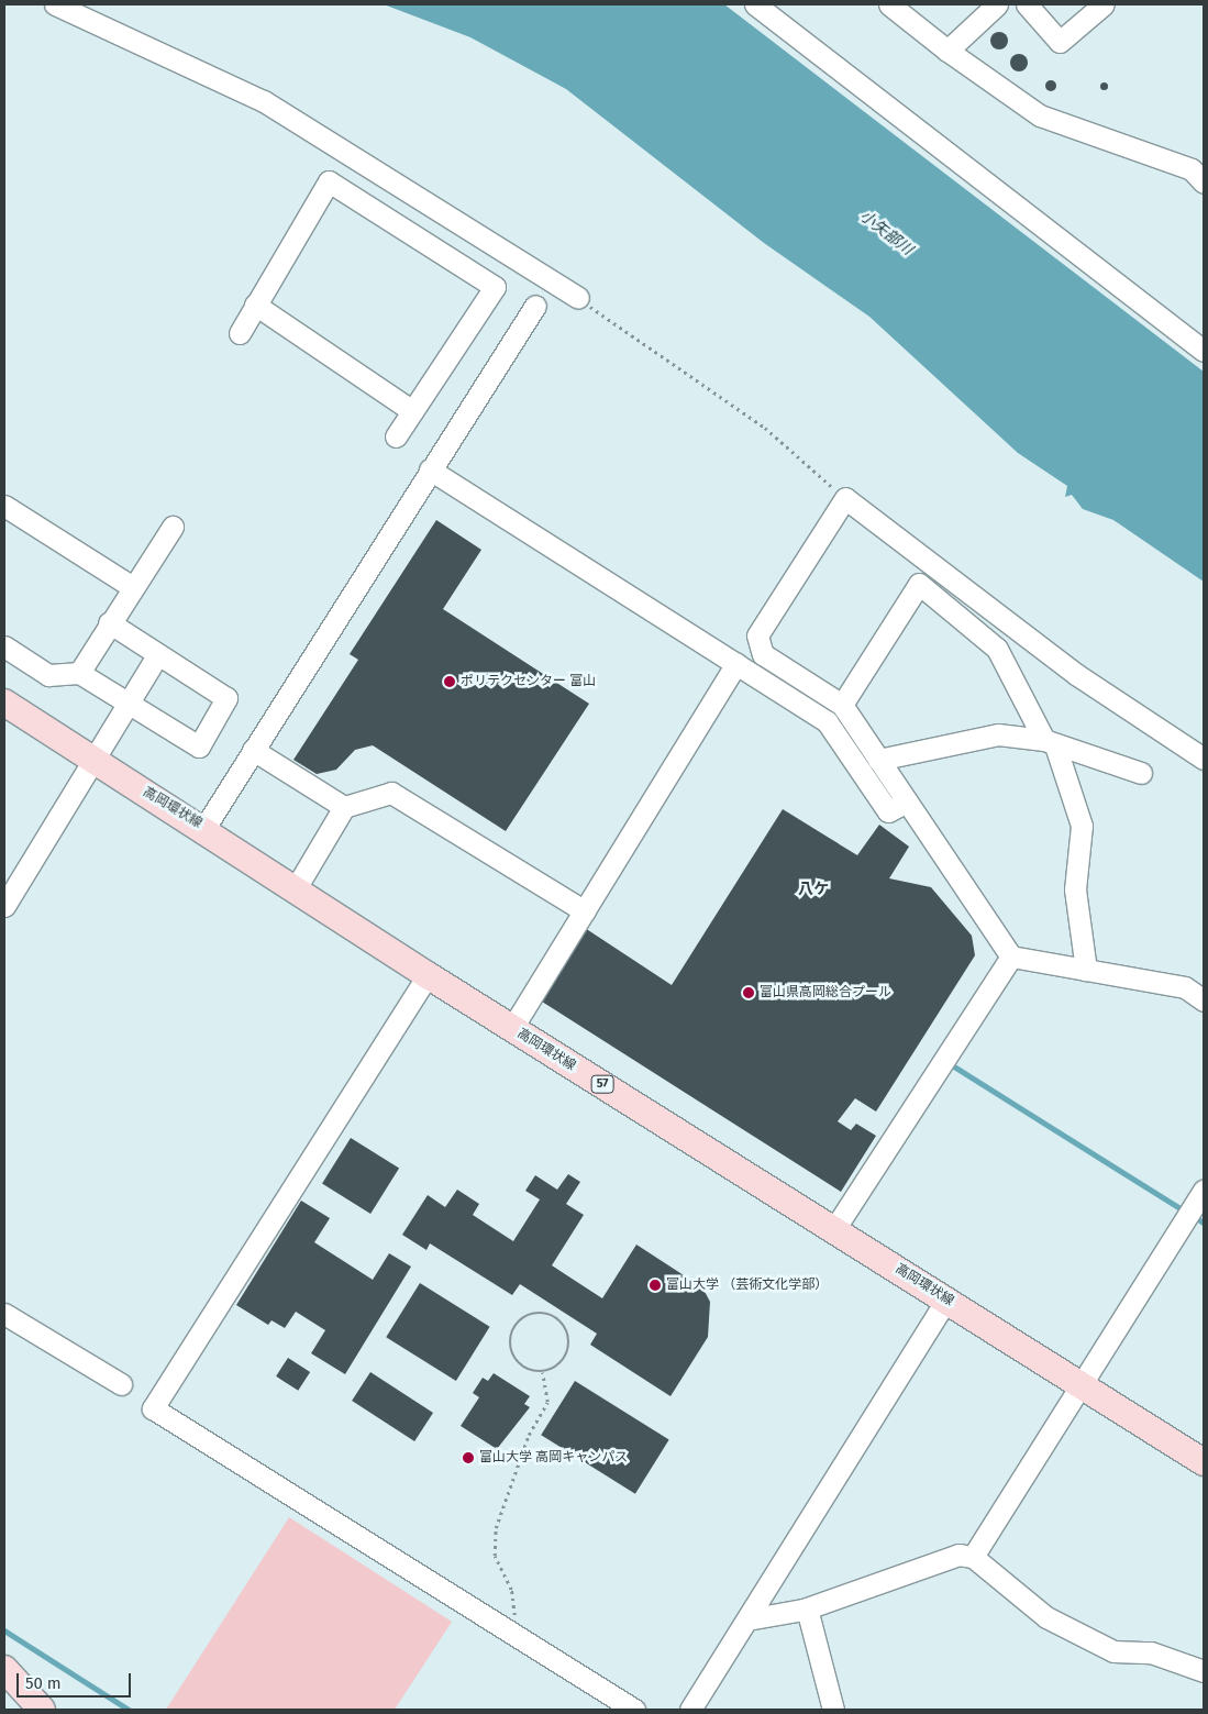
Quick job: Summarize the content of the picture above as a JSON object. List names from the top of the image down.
{
  "streets": {
    "main road": ["高岡環状線", "57"]
  },
  "districts": ["八ケ"],
  "water": ["小矢部川"],
  "places": [
    "ポリテクセンター 富山",
    "富山県高岡総合プール",
    "富山大学 （芸術文化学部）",
    "富山大学 高岡キャンパス"
  ],
  "scale_bar": "50 m"
}
